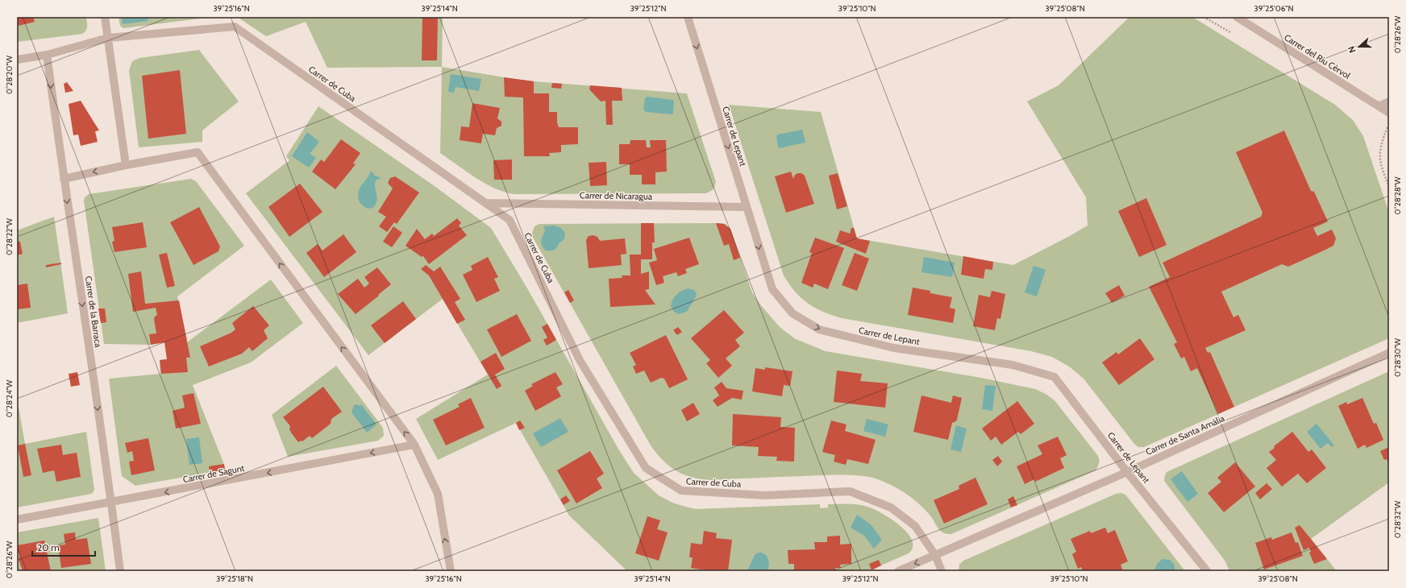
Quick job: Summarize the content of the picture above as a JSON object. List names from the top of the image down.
{
  "streets": {
    "street": [
      "Carrer del Riu Cèrvol",
      "Carrer de Cuba",
      "Carrer de Lepant",
      "Carrer de Nicaragua",
      "Carrer de la Barraca",
      "Carrer de Santa Amàlia",
      "Carrer de Sagunt"
    ]
  },
  "crossings": [
    ["Carrer de Cuba", "Carrer de Nicaragua"],
    ["Carrer de Cuba", "Carrer de la Barraca"],
    ["Carrer de Cuba", "Carrer de Santa Amàlia"],
    ["Carrer de Lepant", "Carrer de Nicaragua"],
    ["Carrer de Lepant", "Carrer de Santa Amàlia"],
    ["Carrer de la Barraca", "Carrer de Sagunt"]
  ],
  "one_way": ["Carrer de Lepant", "Carrer de la Barraca", "Carrer de Sagunt"],
  "scale_bar": "20 m",
  "north": "left",
  "coordinates": [
    "39°25'16\"N",
    "39°25'14\"N",
    "39°25'12\"N",
    "39°25'10\"N",
    "39°25'08\"N",
    "39°25'06\"N",
    "0°28'26\"W",
    "0°28'20\"W",
    "0°28'28\"W",
    "0°28'22\"W",
    "0°28'30\"W",
    "0°28'24\"W",
    "0°28'32\"W",
    "39°25'18\"N"
  ]
}
